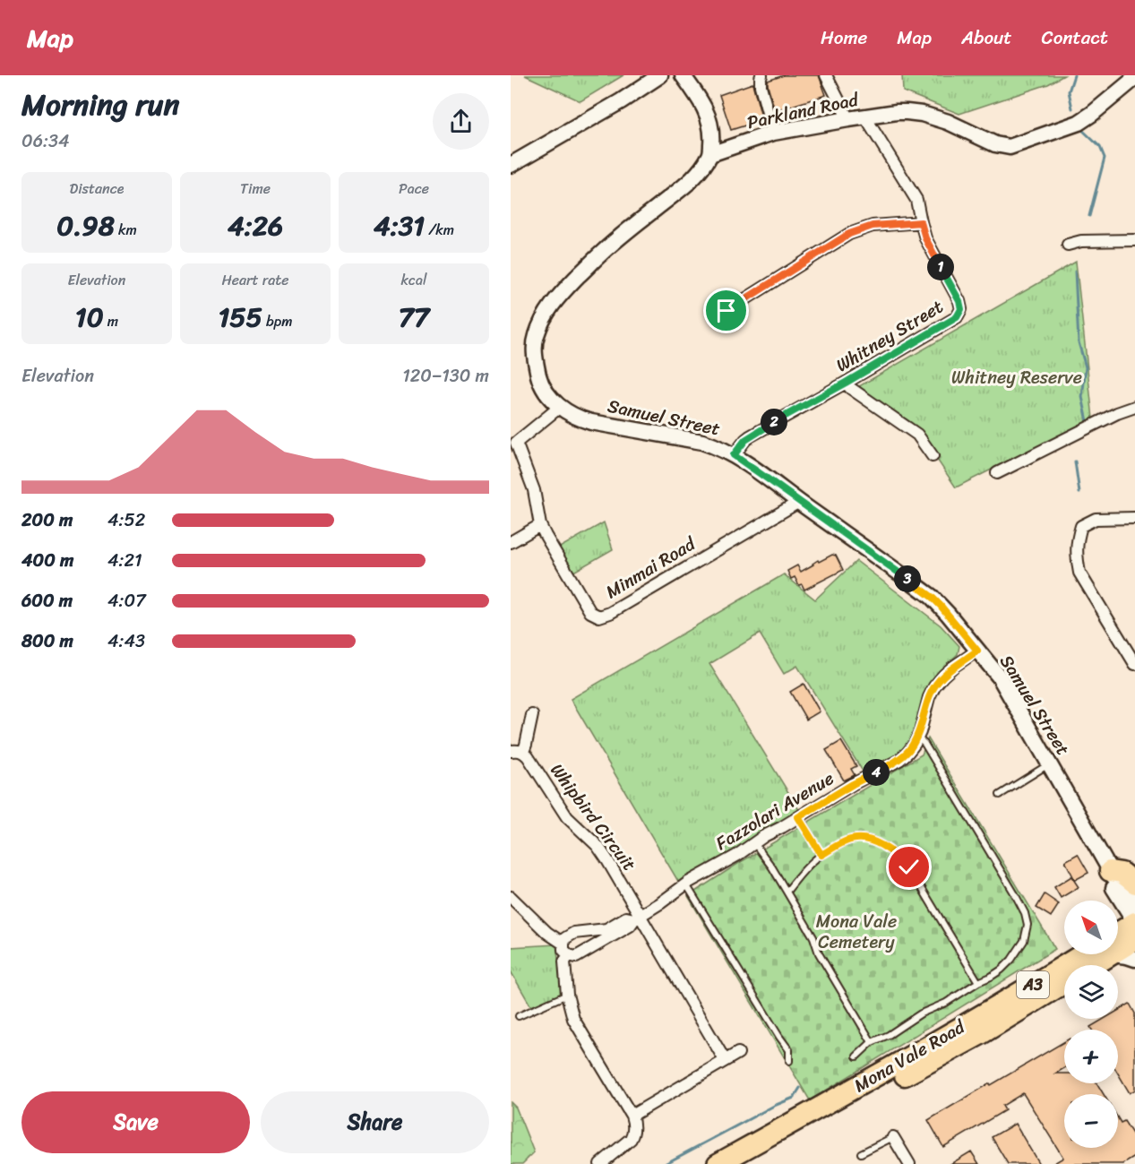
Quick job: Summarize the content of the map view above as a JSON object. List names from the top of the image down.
{
  "streets": {
    "highway": ["A3", "Mona Vale Road"],
    "street": [
      "Parkland Road",
      "Whitney Street",
      "Samuel Street",
      "Minmai Road",
      "Fazzolari Avenue",
      "Whipbird Circuit"
    ]
  },
  "crossings": [
    ["Parkland Road", "Whitney Street"],
    ["Parkland Road", "Samuel Street"],
    ["Whitney Street", "Samuel Street"],
    ["Samuel Street", "Minmai Road"],
    ["Samuel Street", "Fazzolari Avenue"],
    ["Fazzolari Avenue", "Whipbird Circuit"]
  ],
  "parks": ["Whitney Reserve", "Mona Vale Cemetery"],
  "north": "top left",
  "page": {
    "header": "Map",
    "nav": [
      "Home",
      "Map",
      "About",
      "Contact"
    ],
    "heading": ["Morning run", "06:34"],
    "stats": [
      ["Distance", "0.98 km"],
      ["Time", "4:26"],
      ["Pace", "4:31 /km"],
      ["Elevation", "10 m"],
      ["Heart rate", "155 bpm"],
      ["kcal", "77"]
    ],
    "pins": [
      "1",
      "2",
      "3",
      "4"
    ],
    "chart": ["Elevation", "120–130 m"],
    "list": [
      {
        "name": "200 m",
        "note": "4:52"
      },
      {
        "name": "400 m",
        "note": "4:21"
      },
      {
        "name": "600 m",
        "note": "4:07"
      },
      {
        "name": "800 m",
        "note": "4:43"
      }
    ],
    "map_buttons": ["+", "−"],
    "buttons": ["Save", "Share"]
  }
}
